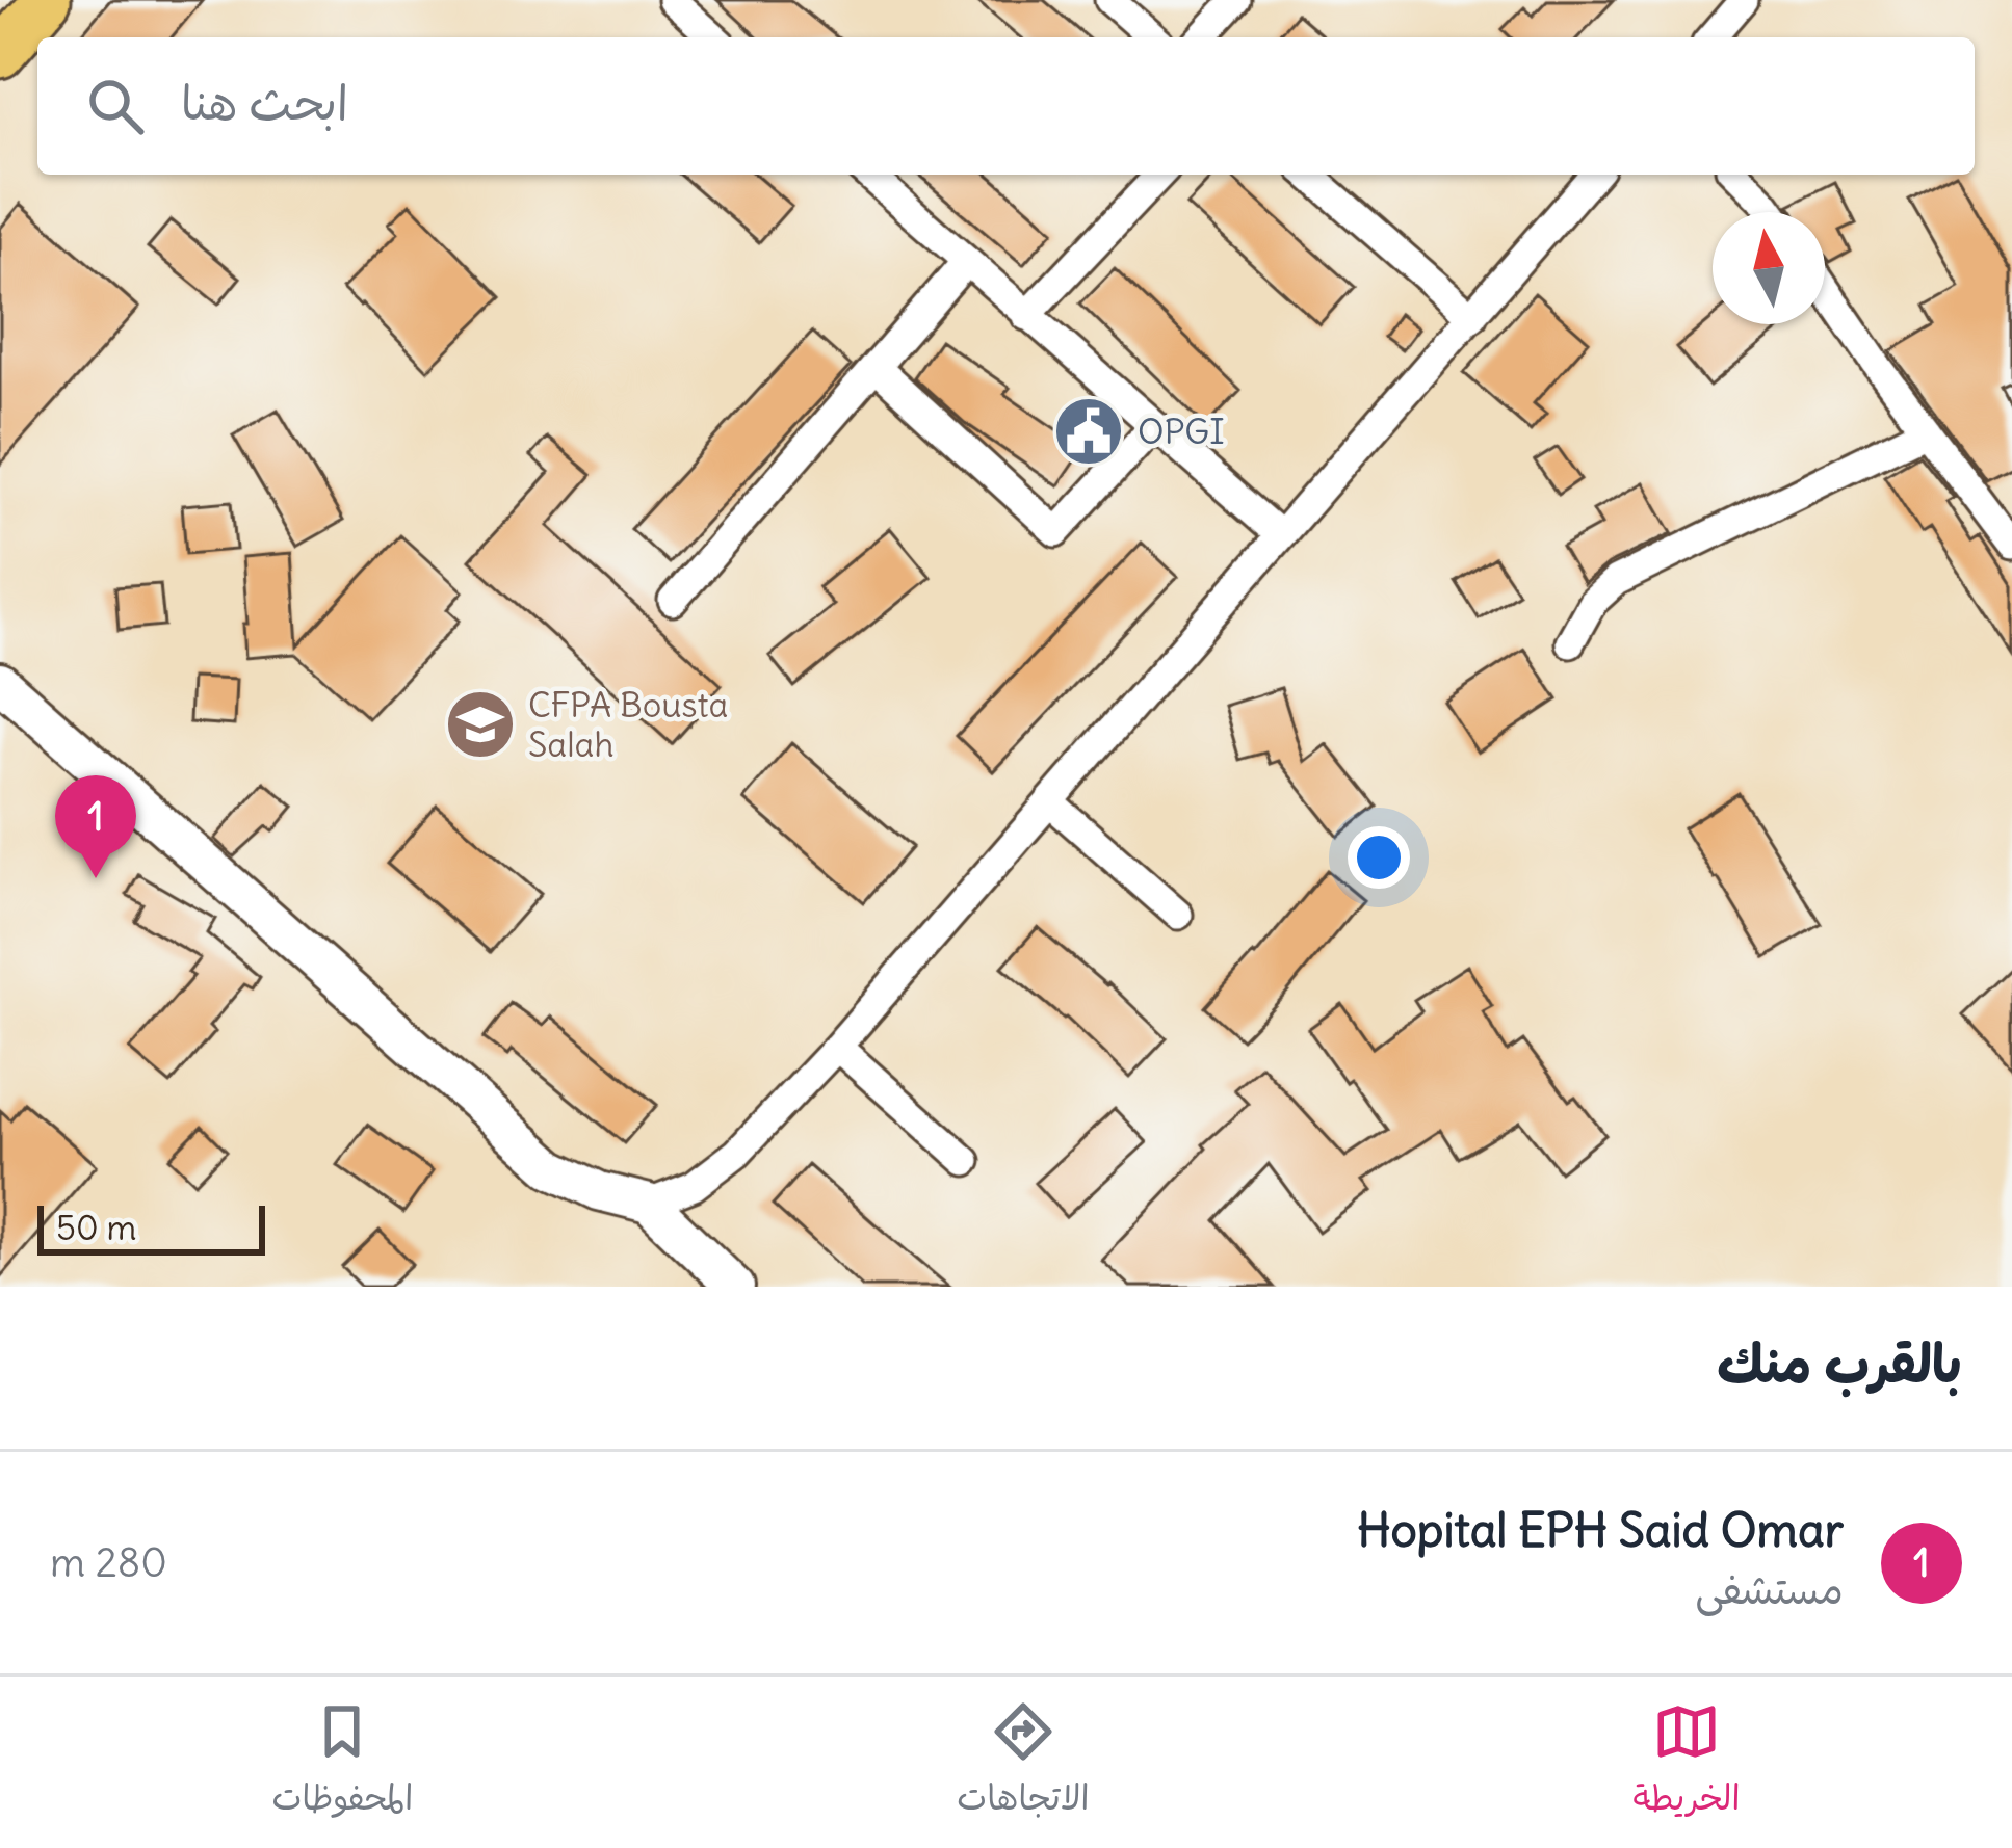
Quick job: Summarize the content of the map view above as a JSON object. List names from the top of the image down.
{
  "places": {
    "public building": ["OPGI"],
    "school or university": ["CFPA Bousta Salah"]
  },
  "scale_bar": "50 m",
  "north": "top",
  "page": {
    "search": "ابحث هنا",
    "pins": "1",
    "scale": "50 m",
    "heading": "بالقرب منك",
    "list": [
      {
        "mark": "1",
        "name": "Hopital EPH Said Omar",
        "note": "مستشفى",
        "value": "280 m"
      }
    ],
    "nav": ["الخريطة", "الاتجاهات", "المحفوظات"]
  }
}
